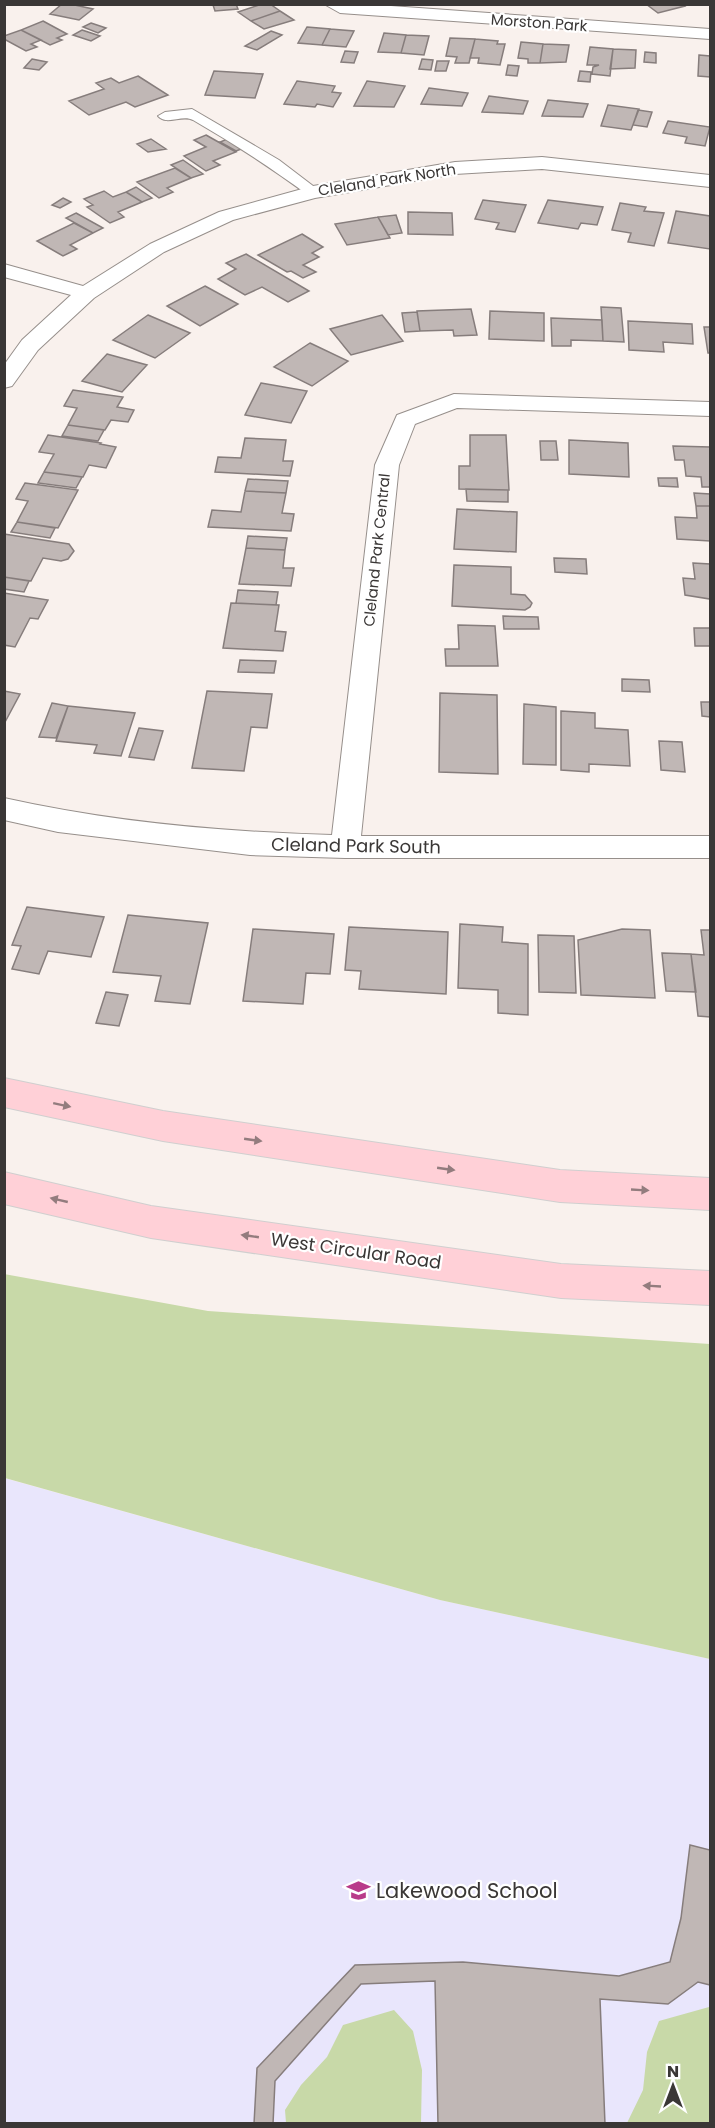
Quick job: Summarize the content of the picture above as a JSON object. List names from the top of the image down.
{
  "streets": {
    "highway": ["West Circular Road"],
    "street": [
      "Morston Park",
      "Cleland Park North",
      "Cleland Park Central",
      "Cleland Park South"
    ]
  },
  "crossings": [
    ["Cleland Park Central", "Cleland Park South"]
  ],
  "places": {
    "school or university": ["Lakewood School"]
  },
  "north": "top"
}
